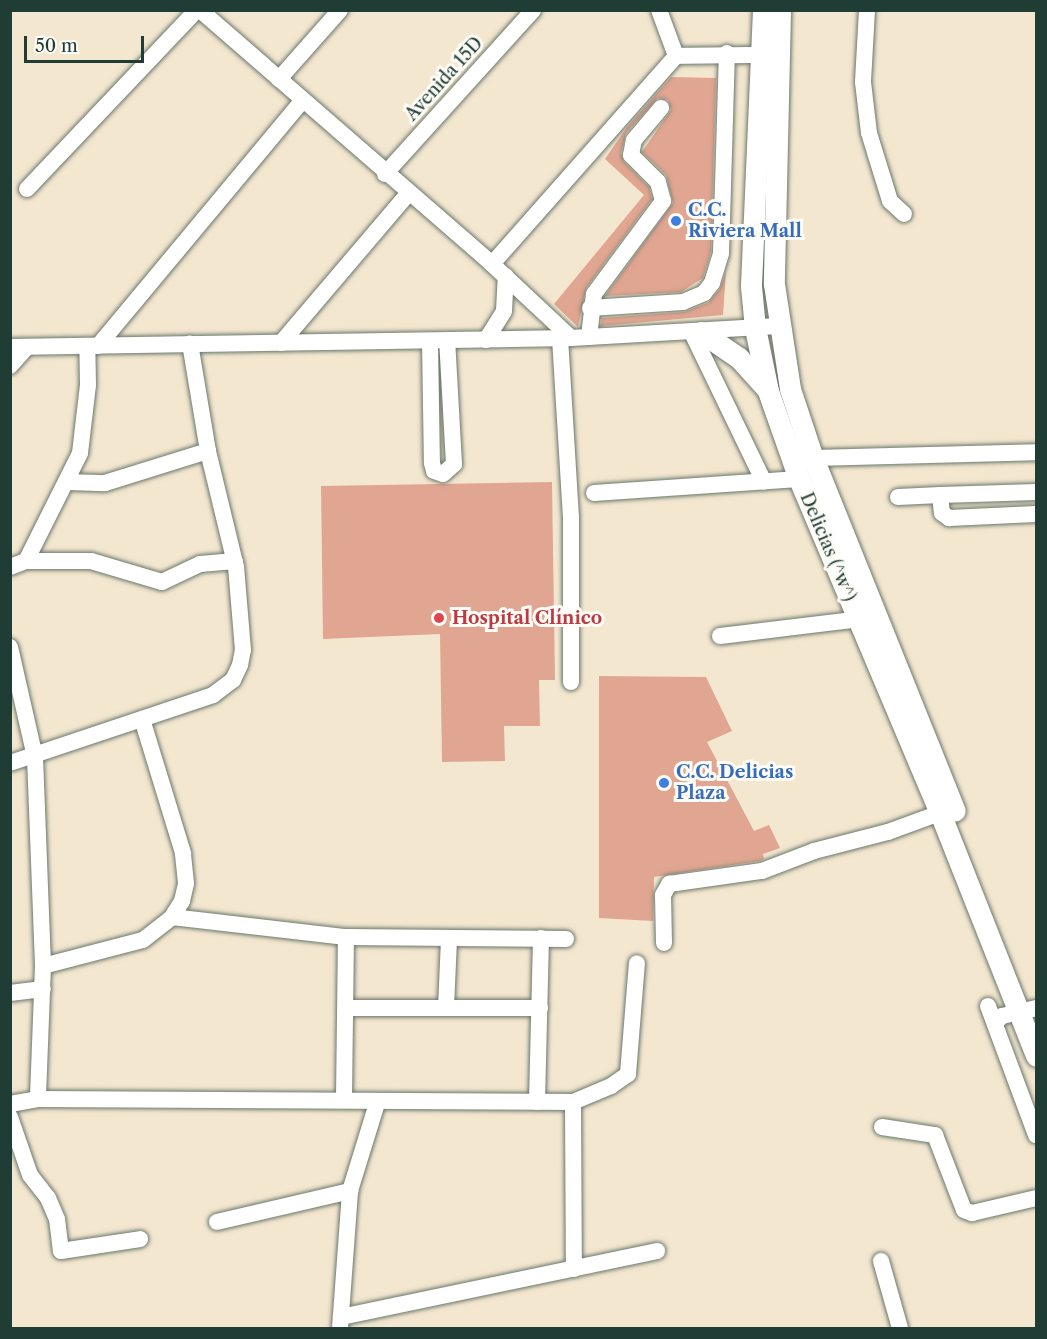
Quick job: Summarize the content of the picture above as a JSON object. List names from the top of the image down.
{
  "streets": {
    "main road": ["Delicias (^w^)"],
    "street": ["Avenida 15D"]
  },
  "places": ["C.C. Riviera Mall", "Hospital Clínico", "C.C. Delicias Plaza"],
  "scale_bar": "50 m"
}
